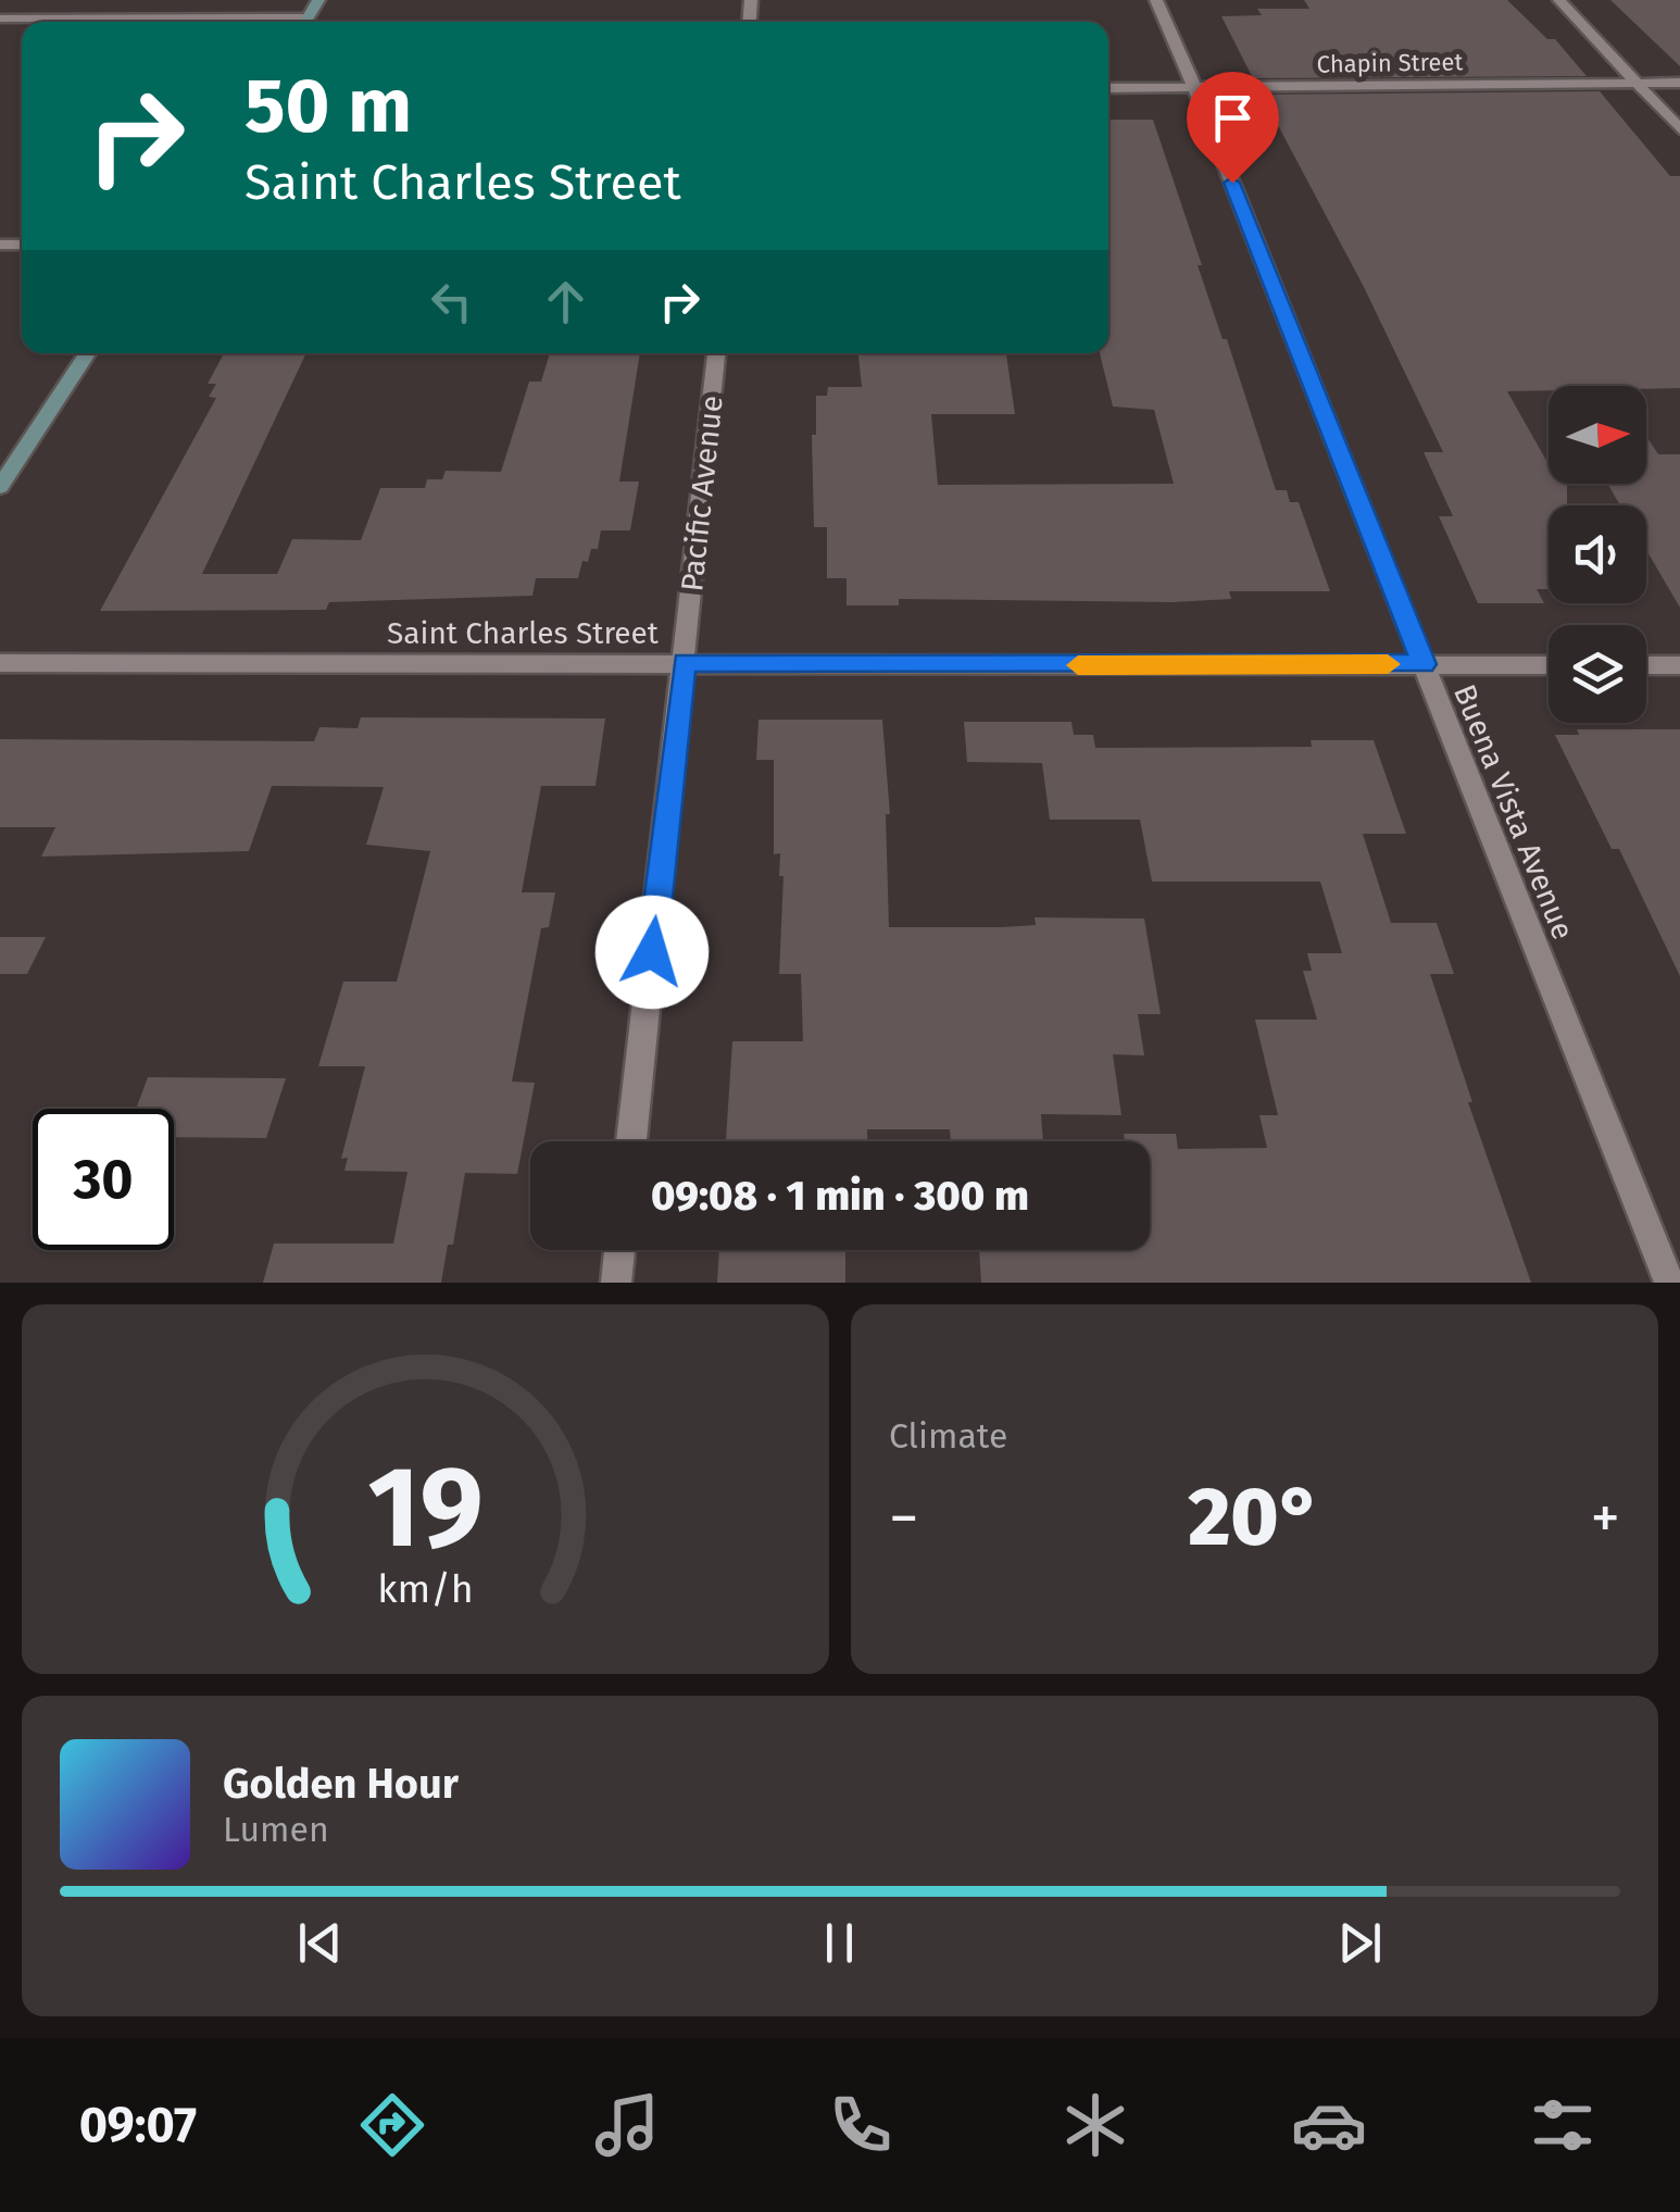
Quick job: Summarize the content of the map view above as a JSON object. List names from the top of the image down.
{
  "streets": {
    "street": [
      "Chapin Street",
      "Pacific Avenue",
      "Saint Charles Street",
      "Buena Vista Avenue"
    ]
  },
  "crossings": [
    ["Chapin Street", "Buena Vista Avenue"],
    ["Pacific Avenue", "Saint Charles Street"],
    ["Saint Charles Street", "Buena Vista Avenue"]
  ],
  "north": "right",
  "page": {
    "turn": ["50 m", "Saint Charles Street"],
    "limit": "30",
    "trip": "09:08 · 1 min · 300 m",
    "tile": "Climate",
    "heat": ["−", "20°", "+"],
    "song": ["Golden Hour", "Lumen"],
    "tabs": "09:07",
    "gauge": ["19", "km/h"]
  }
}
